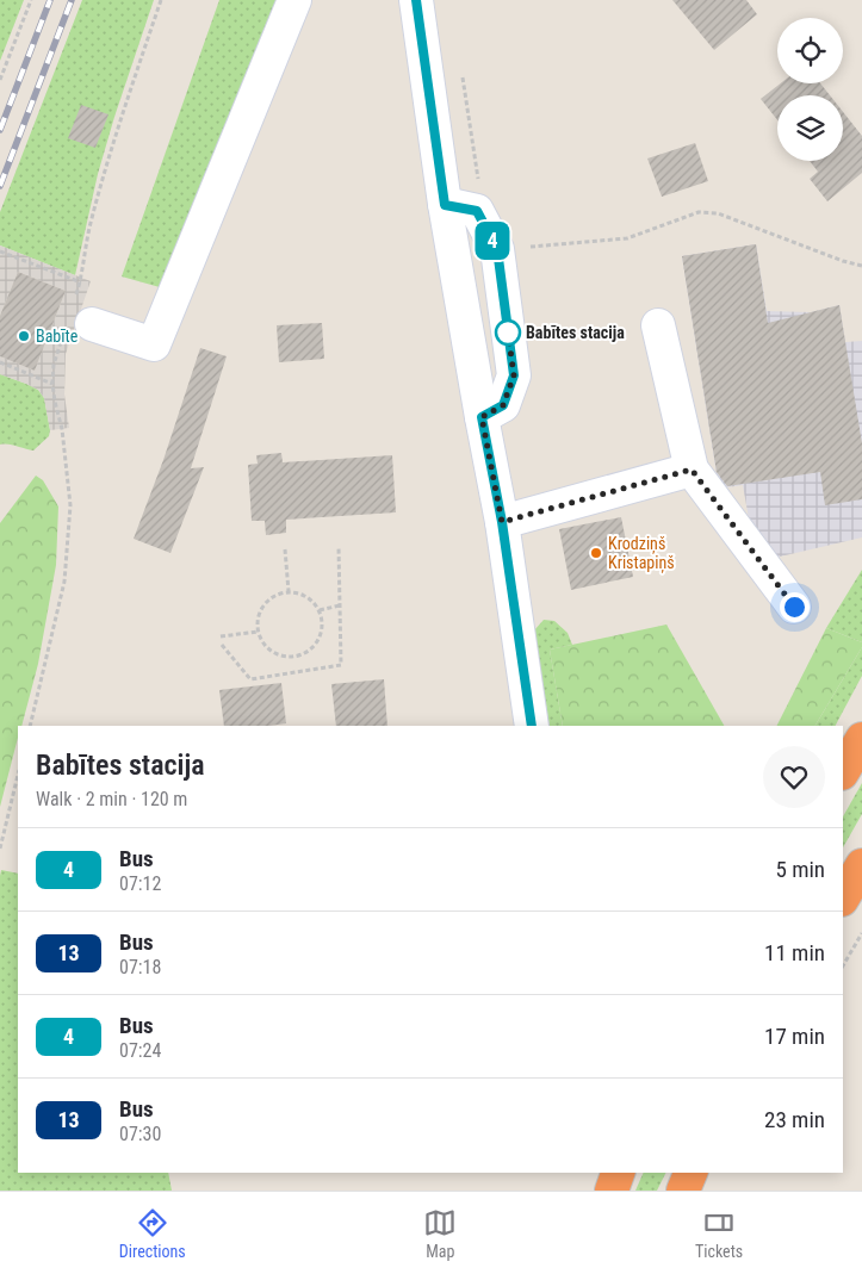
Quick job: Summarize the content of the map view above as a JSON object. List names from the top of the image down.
{
  "places": ["Babītes stacija", "Babīte", "Krodziņš Kristapiņš"],
  "lines": ["bus line 4"],
  "page": {
    "on_map": "4",
    "heading": ["Babītes stacija", "Walk · 2 min · 120 m"],
    "list": [
      {
        "mark": "4",
        "name": "Bus",
        "note": "07:12",
        "value": "5 min"
      },
      {
        "mark": "13",
        "name": "Bus",
        "note": "07:18",
        "value": "11 min"
      },
      {
        "mark": "4",
        "name": "Bus",
        "note": "07:24",
        "value": "17 min"
      },
      {
        "mark": "13",
        "name": "Bus",
        "note": "07:30",
        "value": "23 min"
      }
    ],
    "tabs": ["Directions", "Map", "Tickets"]
  }
}
